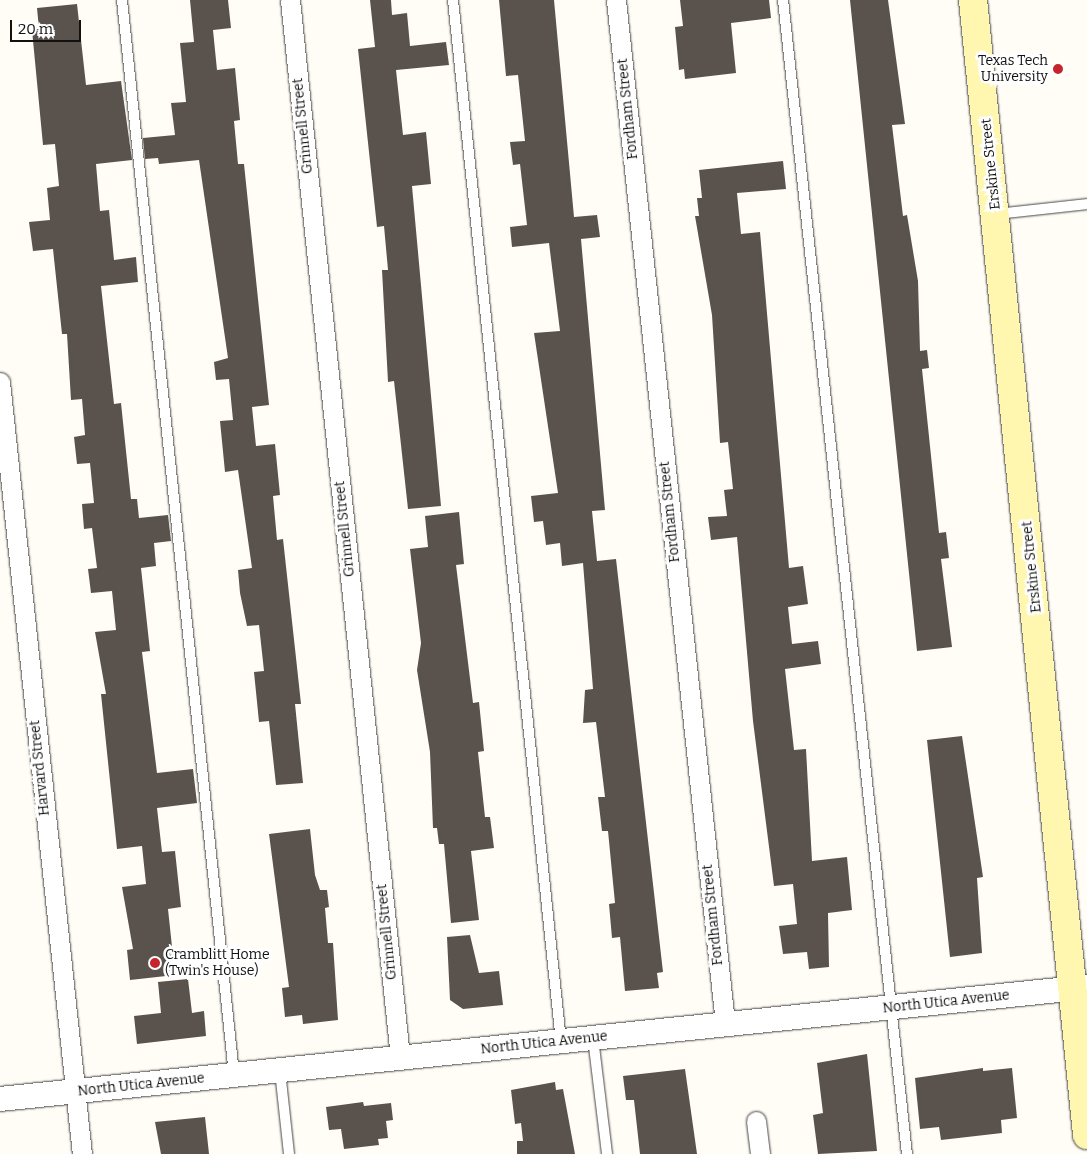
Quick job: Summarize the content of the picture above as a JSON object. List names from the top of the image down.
{
  "streets": {
    "main road": ["Erskine Street"],
    "street": [
      "Fordham Street",
      "Grinnell Street",
      "Harvard Street",
      "North Utica Avenue"
    ]
  },
  "crossings": [
    ["Fordham Street", "North Utica Avenue"],
    ["Grinnell Street", "North Utica Avenue"],
    ["Erskine Street", "North Utica Avenue"],
    ["Harvard Street", "North Utica Avenue"]
  ],
  "places": ["Texas Tech University", "Cramblitt Home (Twin's House)"],
  "scale_bar": "20 m"
}
